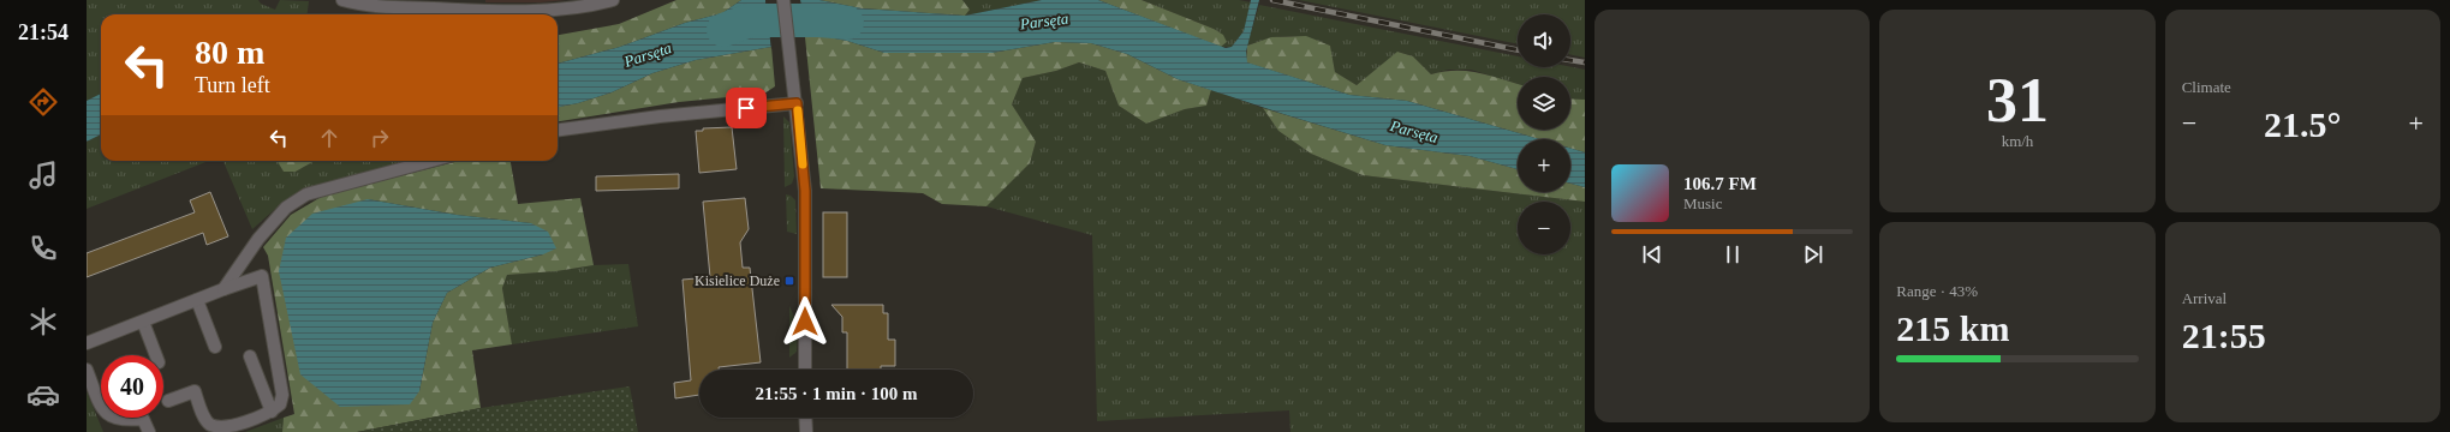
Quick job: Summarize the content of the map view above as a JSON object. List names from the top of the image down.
{
  "water": ["Parsęta"],
  "places": {
    "transit": ["Kisielice Duże"]
  },
  "page": {
    "tabs": "21:54",
    "tile": [
      ["31", "km/h"],
      "Climate",
      ["Range · 43%", "215 km"],
      ["Arrival", "21:55"]
    ],
    "map_buttons": ["+", "−"],
    "turn": ["80 m", "Turn left"],
    "heat": ["−", "21.5°", "+"],
    "song": ["106.7 FM", "Music"],
    "limit": "40",
    "trip": "21:55 · 1 min · 100 m"
  }
}
